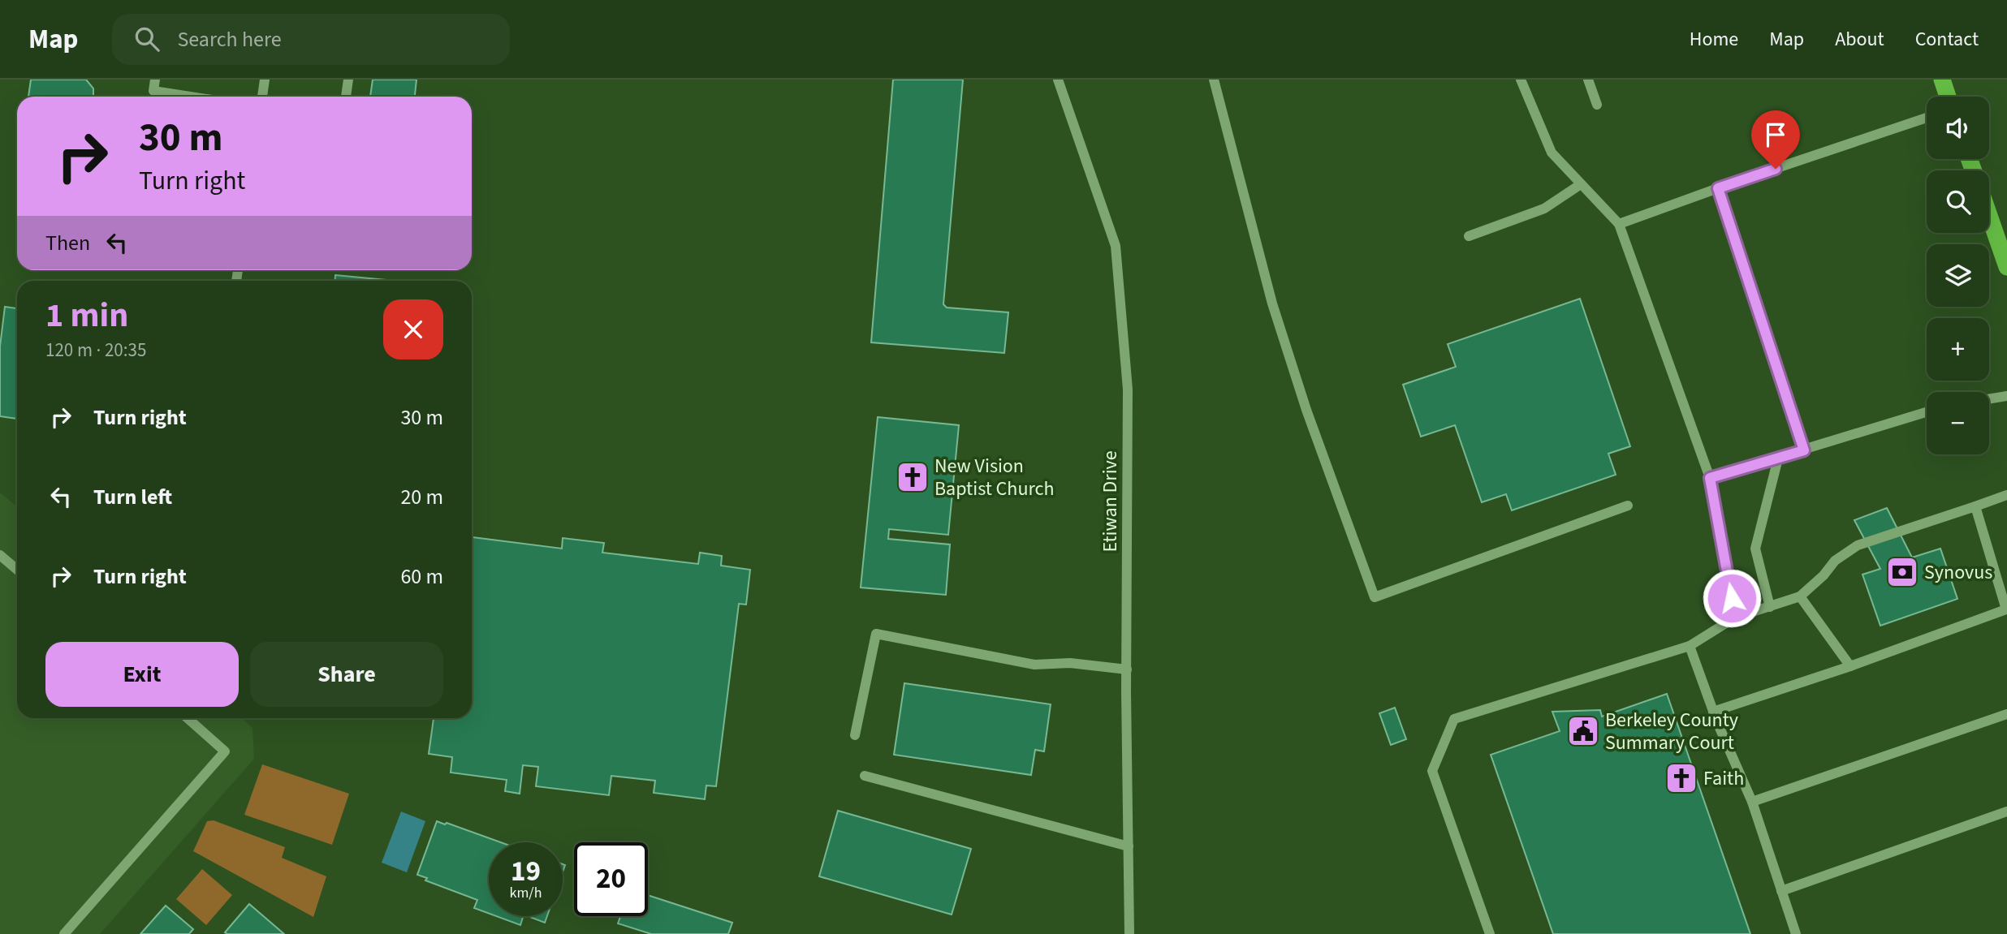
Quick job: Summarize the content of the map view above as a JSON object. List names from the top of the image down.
{
  "streets": {
    "street": ["Etiwan Drive"]
  },
  "places": {
    "church": ["New Vision Baptist Church", "Faith"],
    "bank": ["Synovus"],
    "public building": ["Berkeley County Summary Court"]
  },
  "page": {
    "header": "Map",
    "search": "Search here",
    "nav": [
      "Home",
      "Map",
      "About",
      "Contact"
    ],
    "map_buttons": ["+", "−"],
    "turn": ["30 m", "Turn right"],
    "then": "Then",
    "heading": ["1 min", "120 m · 20:35"],
    "list": [
      {
        "name": "Turn right",
        "value": "30 m"
      },
      {
        "name": "Turn left",
        "value": "20 m"
      },
      {
        "name": "Turn right",
        "value": "60 m"
      }
    ],
    "buttons": ["Exit", "Share"],
    "speed": "19 km/h",
    "limit": "20"
  }
}
